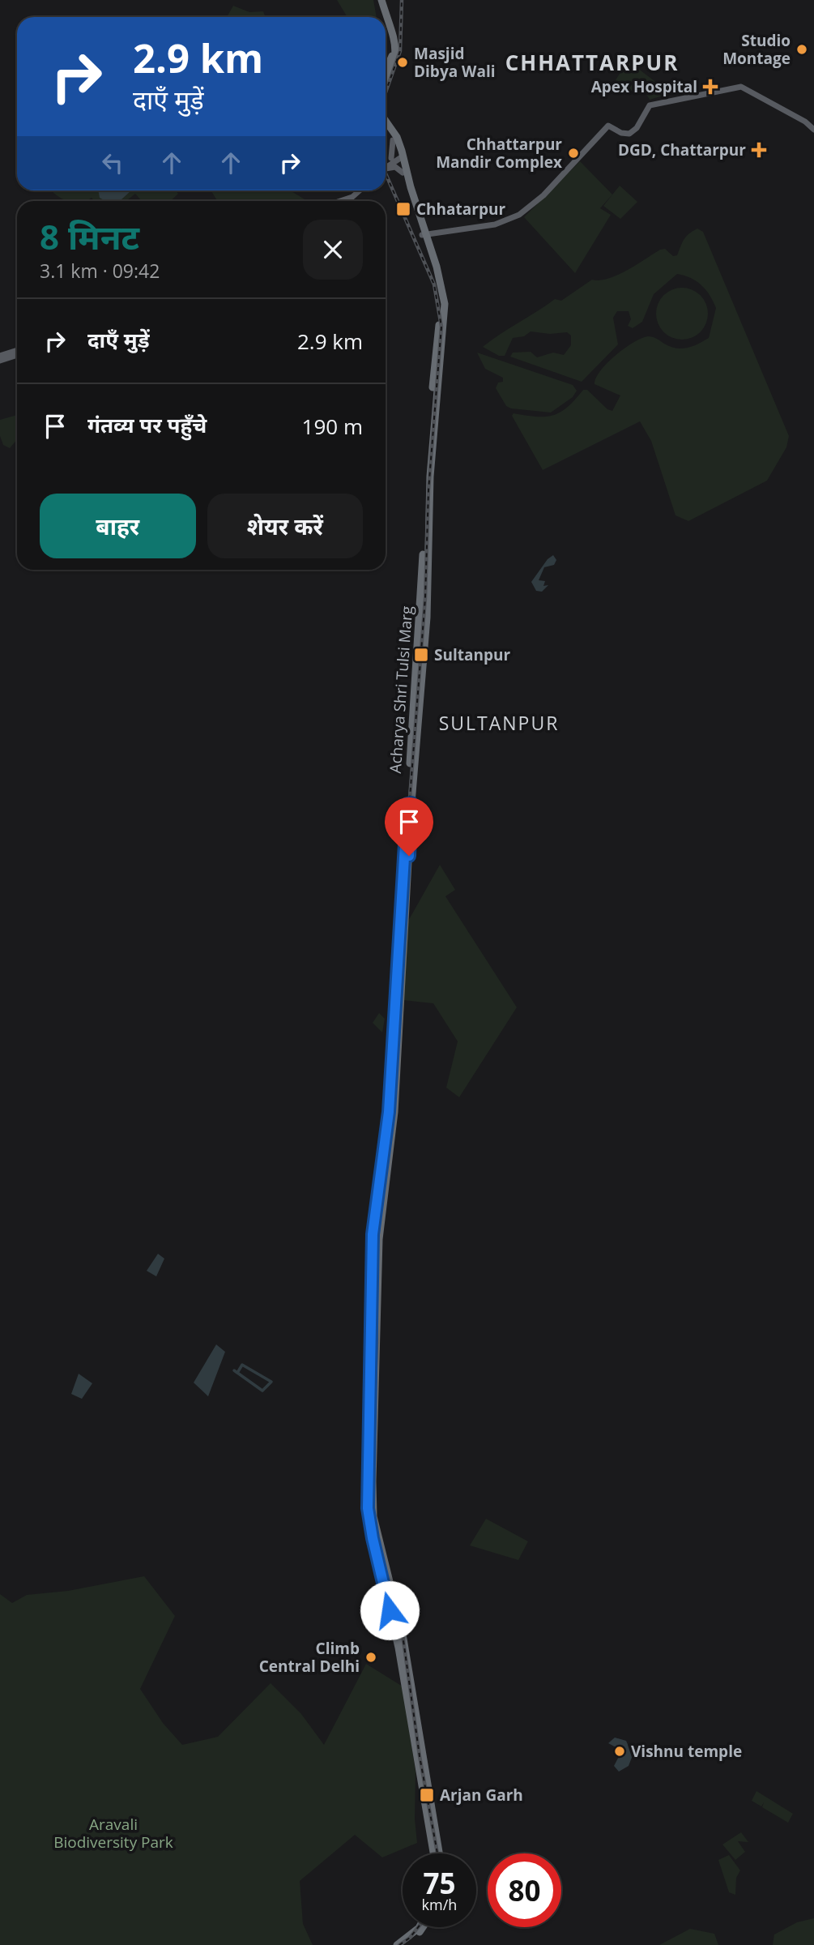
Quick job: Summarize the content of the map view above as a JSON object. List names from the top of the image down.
{
  "streets": {
    "highway": ["Acharya Shri Tulsi Marg"]
  },
  "districts": ["CHHATTARPUR", "SULTANPUR"],
  "parks": ["Aravali Biodiversity Park"],
  "places": {
    "other": [
      "Studio Montage",
      "Masjid Dibya Wali",
      "Chhattarpur Mandir Complex",
      "Climb Central Delhi",
      "Vishnu temple"
    ],
    "health": ["Apex Hospital", "DGD, Chattarpur"],
    "transit": ["Chhatarpur", "Sultanpur", "Arjan Garh"]
  },
  "page": {
    "turn": ["2.9 km", "दाएँ मुड़ें"],
    "heading": ["8 मिनट", "3.1 km · 09:42"],
    "list": [
      {
        "name": "दाएँ मुड़ें",
        "value": "2.9 km"
      },
      {
        "name": "गंतव्य पर पहुँचे",
        "value": "190 m"
      }
    ],
    "buttons": ["बाहर", "शेयर करें"],
    "speed": "75 km/h",
    "limit": "80"
  }
}
